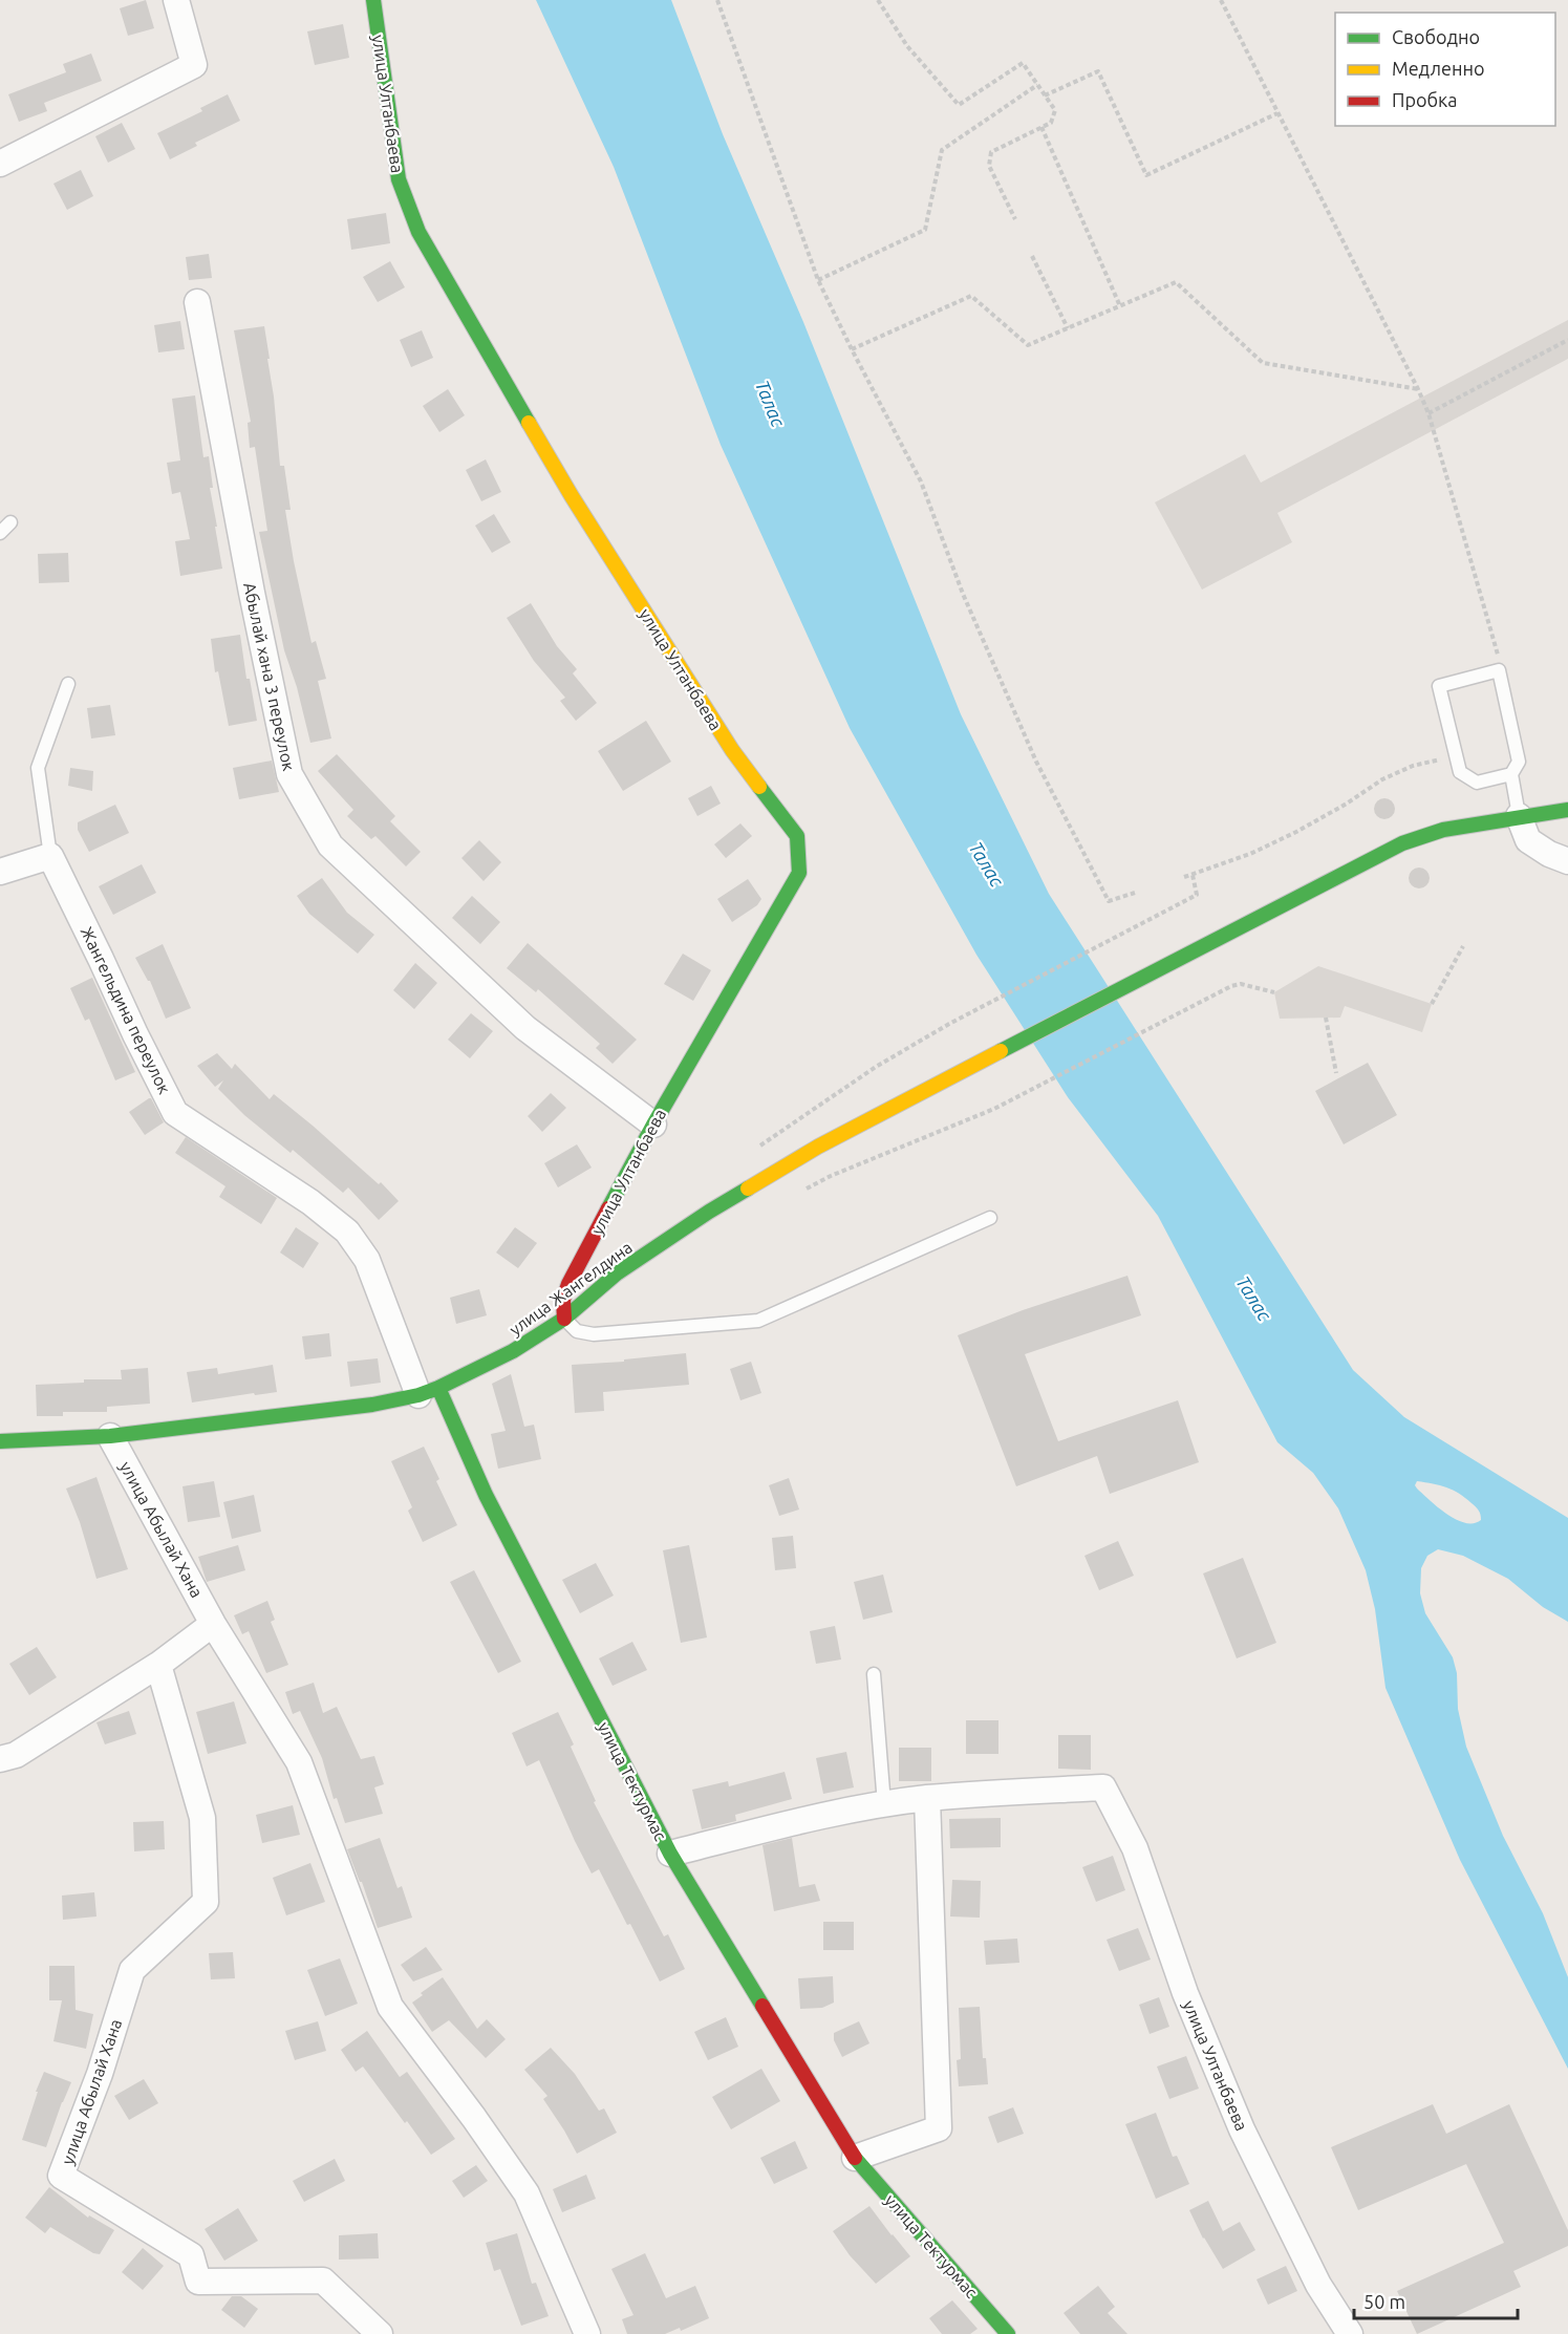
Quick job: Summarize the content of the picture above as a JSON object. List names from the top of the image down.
{
  "streets": {
    "street": [
      "улица Ултанбаева",
      "Абылай хана 3 переулок",
      "Жангельдина переулок",
      "улица Жангелдина",
      "улица Абылай Хана",
      "улица Тектурмас"
    ]
  },
  "crossings": [
    ["улица Ултанбаева", "Абылай хана 3 переулок"],
    ["улица Ултанбаева", "улица Жангелдина"],
    ["Жангельдина переулок", "улица Жангелдина"],
    ["Жангельдина переулок", "улица Тектурмас"],
    ["улица Жангелдина", "улица Абылай Хана"],
    ["улица Жангелдина", "улица Тектурмас"]
  ],
  "water": ["Талас"],
  "legend": ["Свободно", "Медленно", "Пробка"],
  "scale_bar": "50 m"
}
